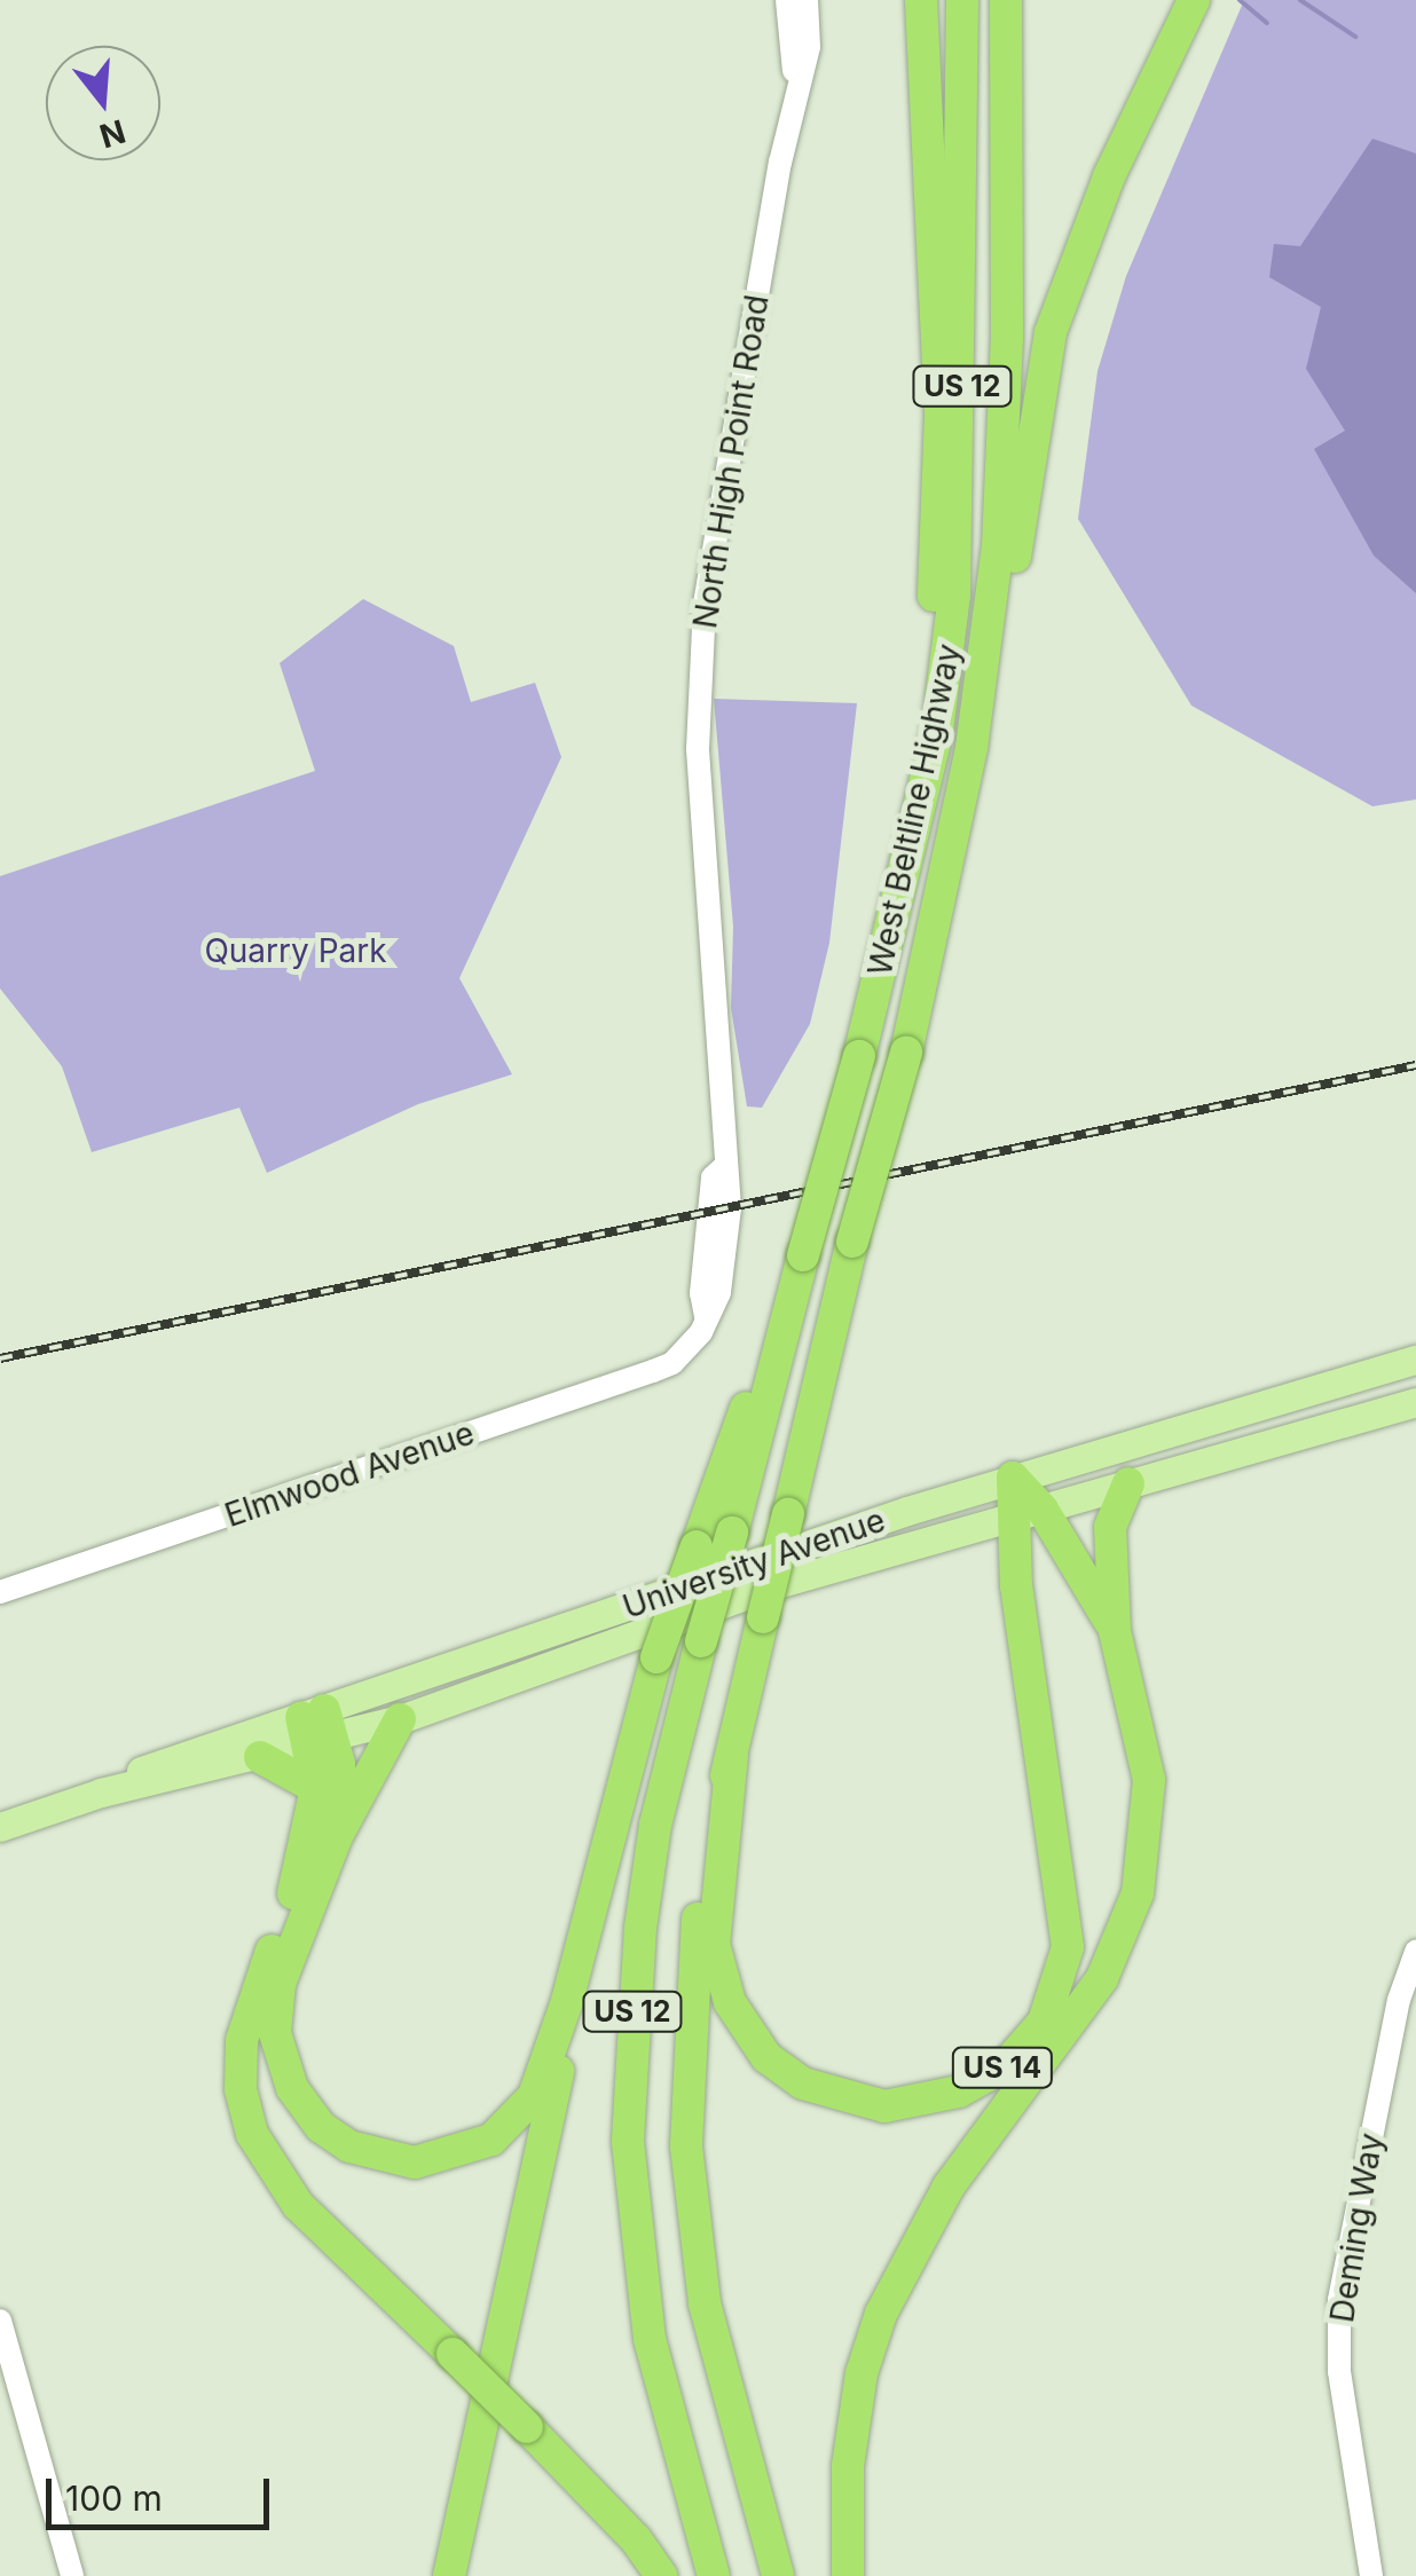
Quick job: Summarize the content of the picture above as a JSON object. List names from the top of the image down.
{
  "streets": {
    "highway": ["US 12", "West Beltline Highway", "US 14"],
    "main road": ["University Avenue"],
    "street": ["North High Point Road", "Elmwood Avenue", "Deming Way"]
  },
  "crossings": [
    ["US 12", "West Beltline Highway"],
    ["US 12", "US 14"],
    ["North High Point Road", "Elmwood Avenue"],
    ["West Beltline Highway", "US 14"],
    ["University Avenue", "US 14"]
  ],
  "parks": ["Quarry Park"],
  "scale_bar": "100 m",
  "north": "bottom"
}
